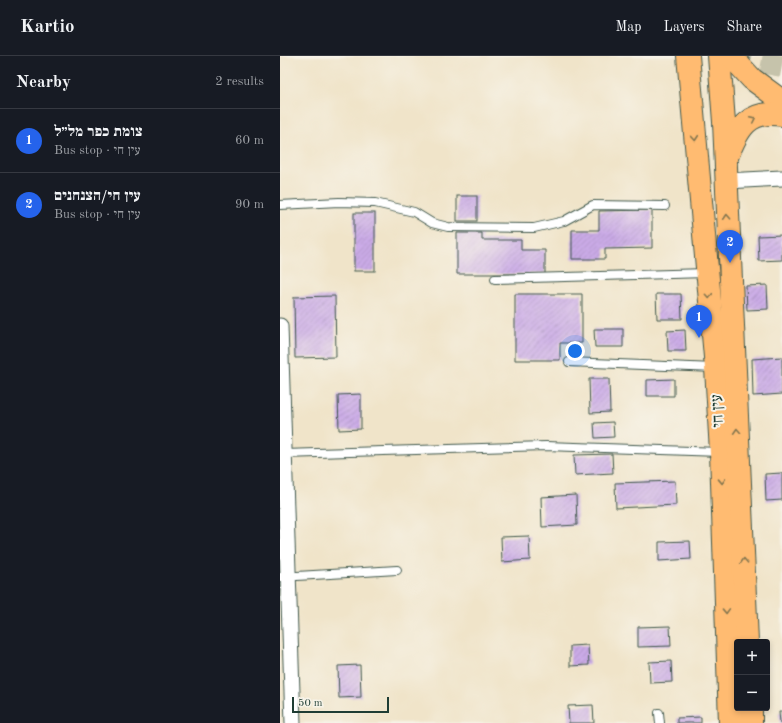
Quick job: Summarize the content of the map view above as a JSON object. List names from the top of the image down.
{
  "streets": {
    "main road": ["עין חי"]
  },
  "scale_bar": "50 m",
  "page": {
    "header": "Kartio",
    "nav": ["Map", "Layers", "Share"],
    "heading": ["Nearby", "2 results"],
    "list": [
      {
        "mark": "1",
        "name": "צומת כפר מל״ל",
        "note": "Bus stop · עין חי",
        "value": "60 m"
      },
      {
        "mark": "2",
        "name": "עין חי/הצנחנים",
        "note": "Bus stop · עין חי",
        "value": "90 m"
      }
    ],
    "pins": ["2", "1"],
    "map_buttons": ["+", "−"],
    "scale": "50 m"
  }
}
